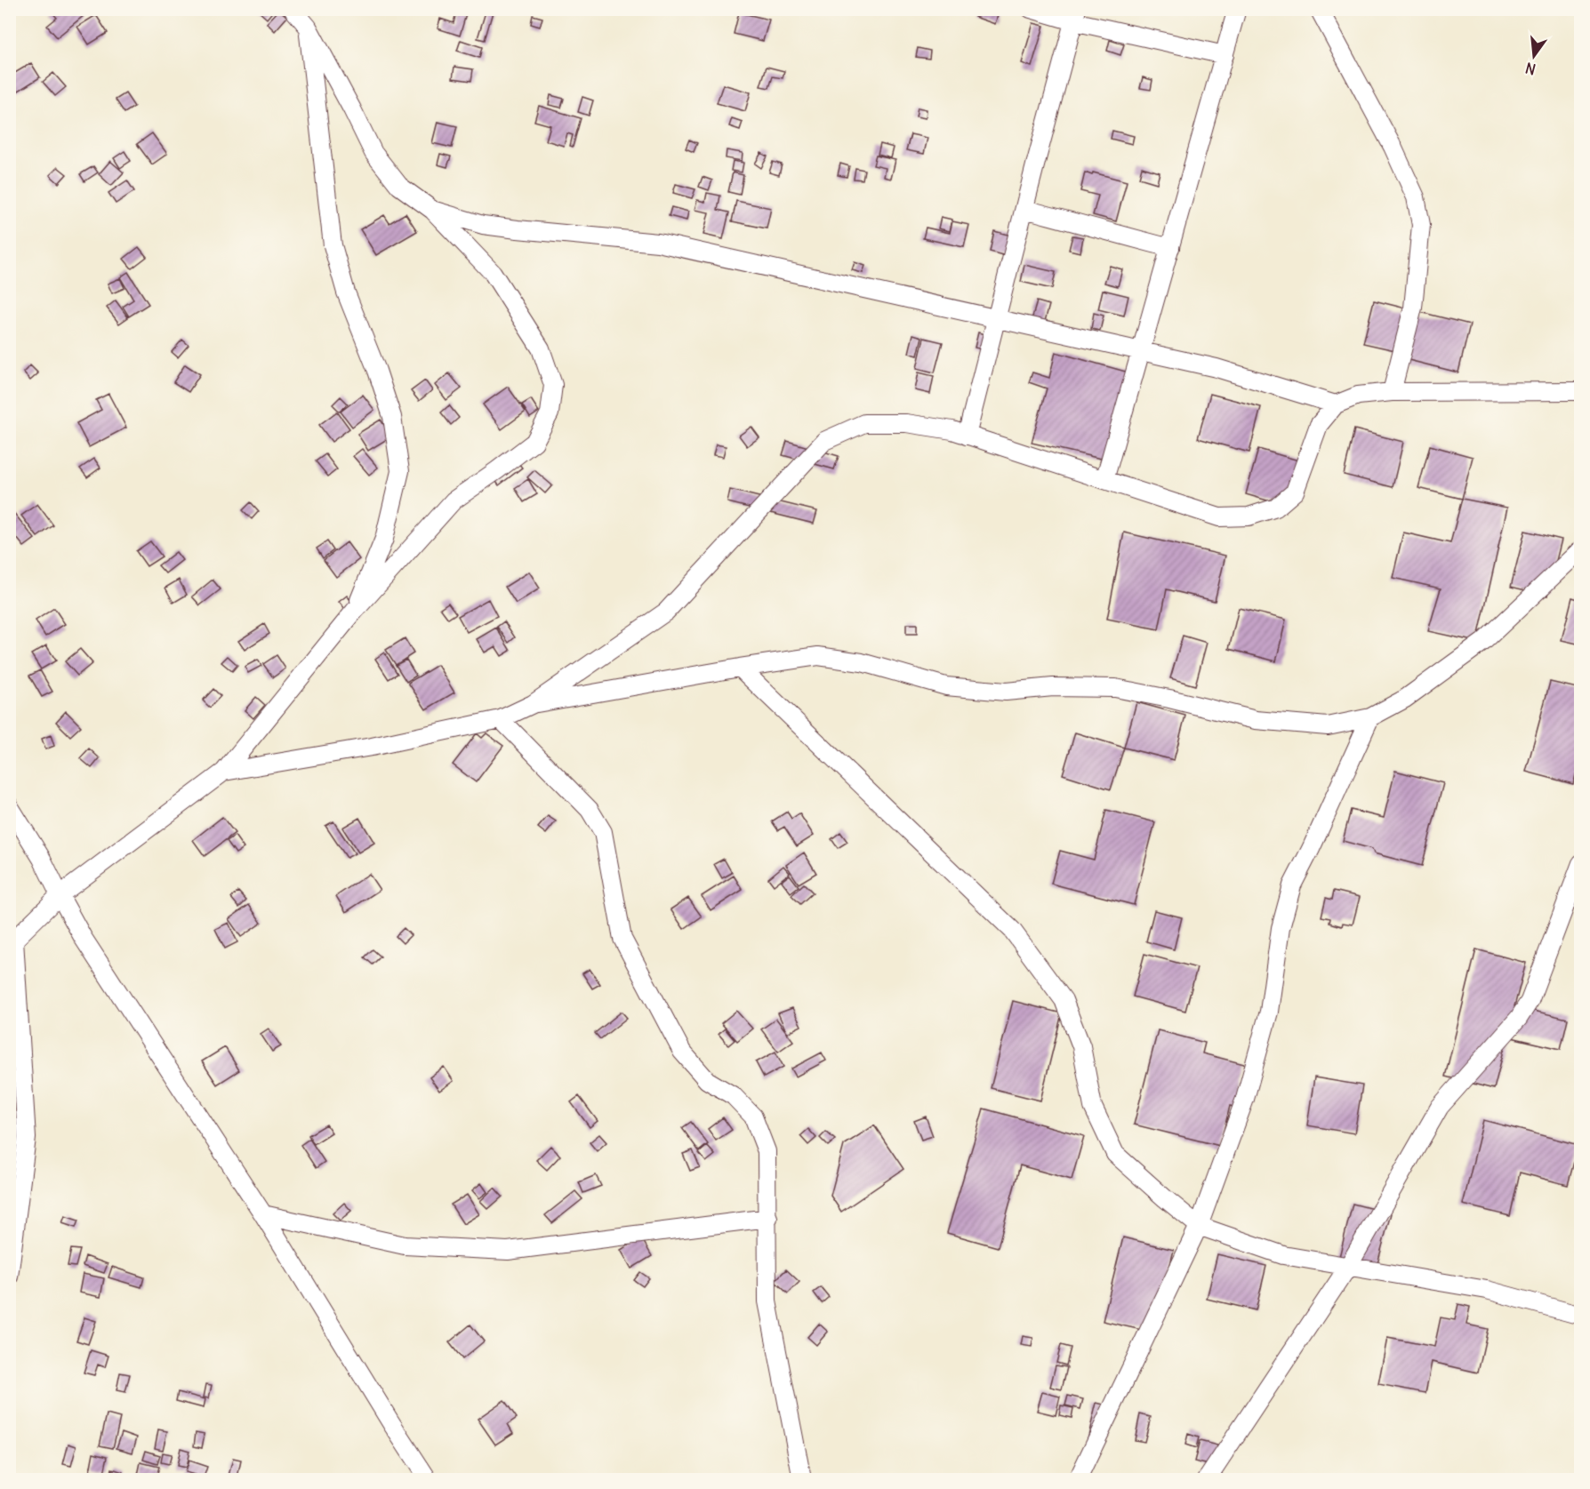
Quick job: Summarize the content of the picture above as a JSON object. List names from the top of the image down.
{
  "north": "bottom"
}
